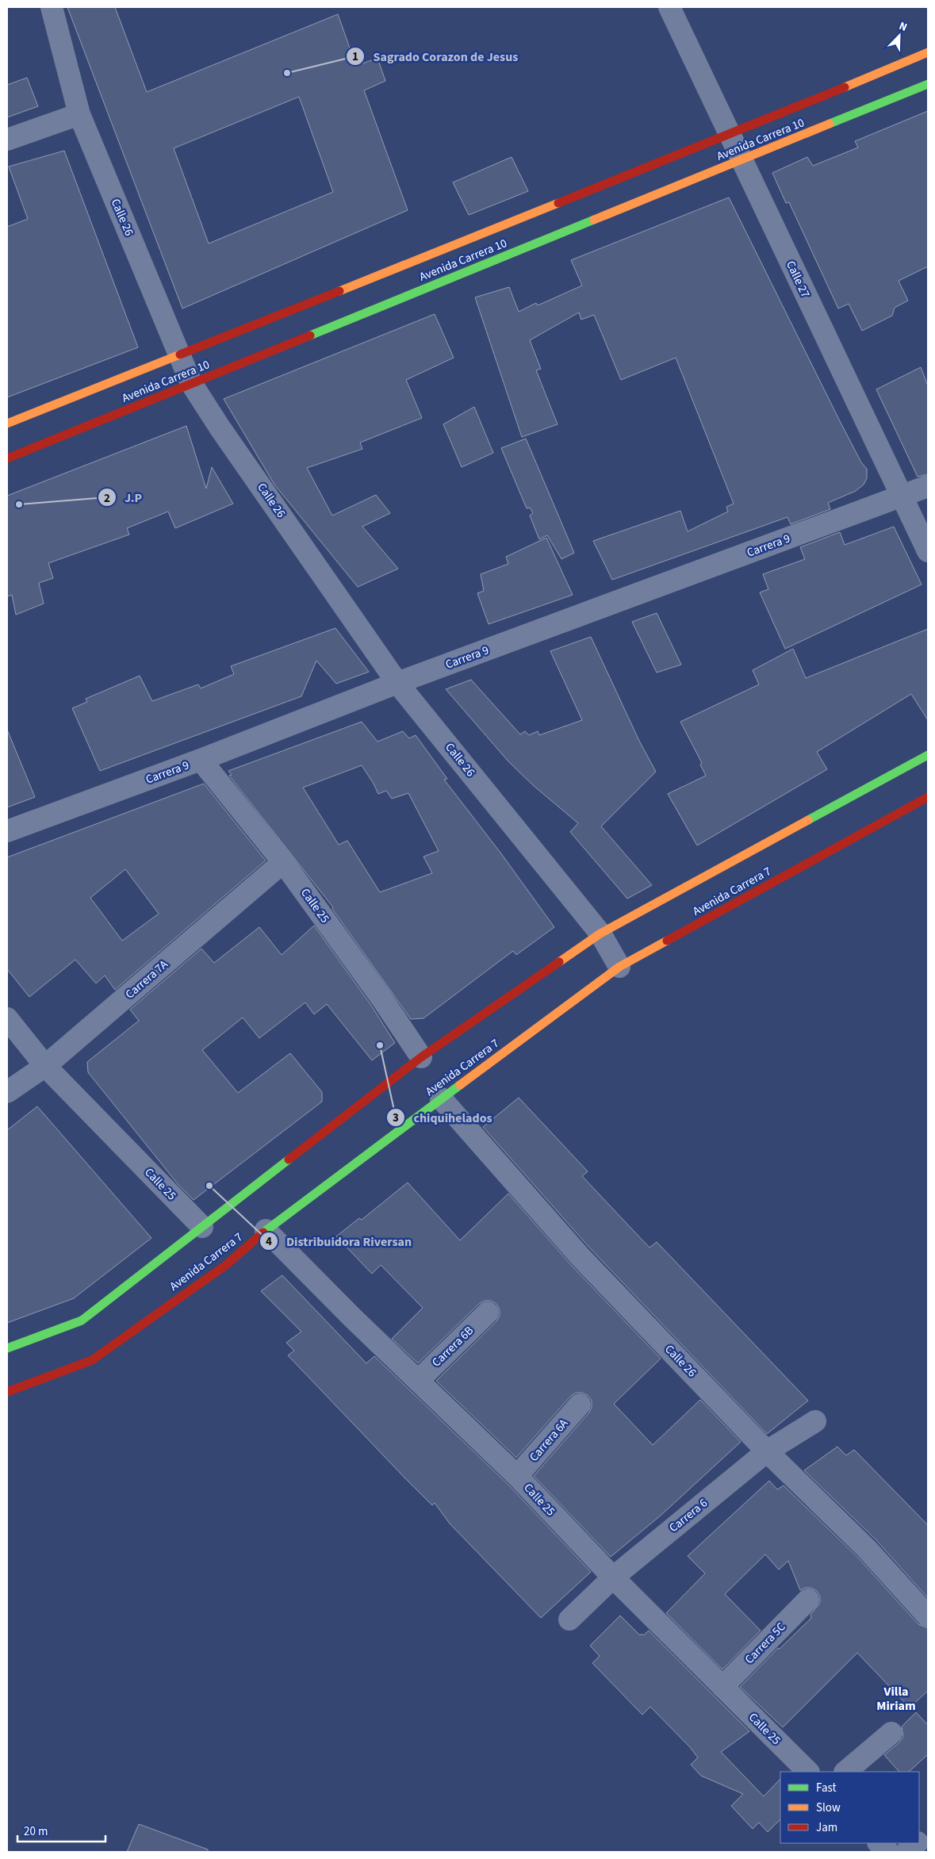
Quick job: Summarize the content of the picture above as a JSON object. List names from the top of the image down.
{
  "streets": {
    "main road": ["Avenida Carrera 10", "Avenida Carrera 7"],
    "street": [
      "Calle 26",
      "Calle 27",
      "Carrera 9",
      "Calle 25",
      "Carrera 7A",
      "Carrera 6B",
      "Carrera 6A",
      "Carrera 6",
      "Carrera 5C"
    ]
  },
  "crossings": [
    ["Avenida Carrera 10", "Calle 26"],
    ["Avenida Carrera 10", "Calle 27"],
    ["Calle 26", "Carrera 9"],
    ["Calle 26", "Avenida Carrera 7"],
    ["Calle 26", "Carrera 6"],
    ["Calle 27", "Carrera 9"],
    ["Carrera 9", "Calle 25"],
    ["Avenida Carrera 7", "Calle 25"],
    ["Calle 25", "Carrera 7A"],
    ["Calle 25", "Carrera 6B"],
    ["Calle 25", "Carrera 6A"],
    ["Calle 25", "Carrera 6"],
    ["Calle 25", "Carrera 5C"]
  ],
  "districts": ["Villa Miriam"],
  "places": [
    "Sagrado Corazon de Jesus",
    "J.P",
    "chiquihelados",
    "Distribuidora Riversan"
  ],
  "legend": ["Fast", "Slow", "Jam"],
  "scale_bar": "20 m",
  "north": "top right"
}
